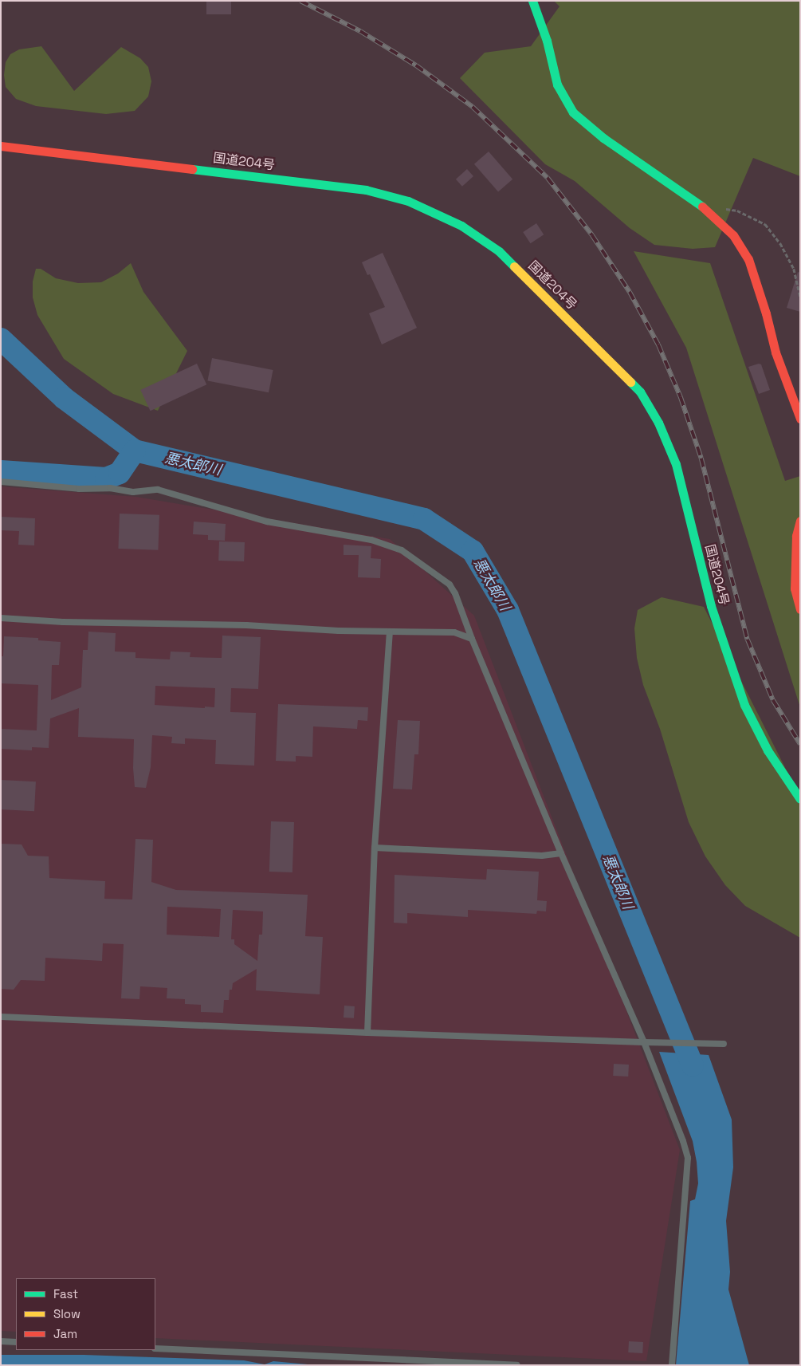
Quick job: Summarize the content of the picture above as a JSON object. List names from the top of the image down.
{
  "streets": {
    "main road": ["国道204号"]
  },
  "water": ["悪太郎川"],
  "legend": ["Fast", "Slow", "Jam"]
}
